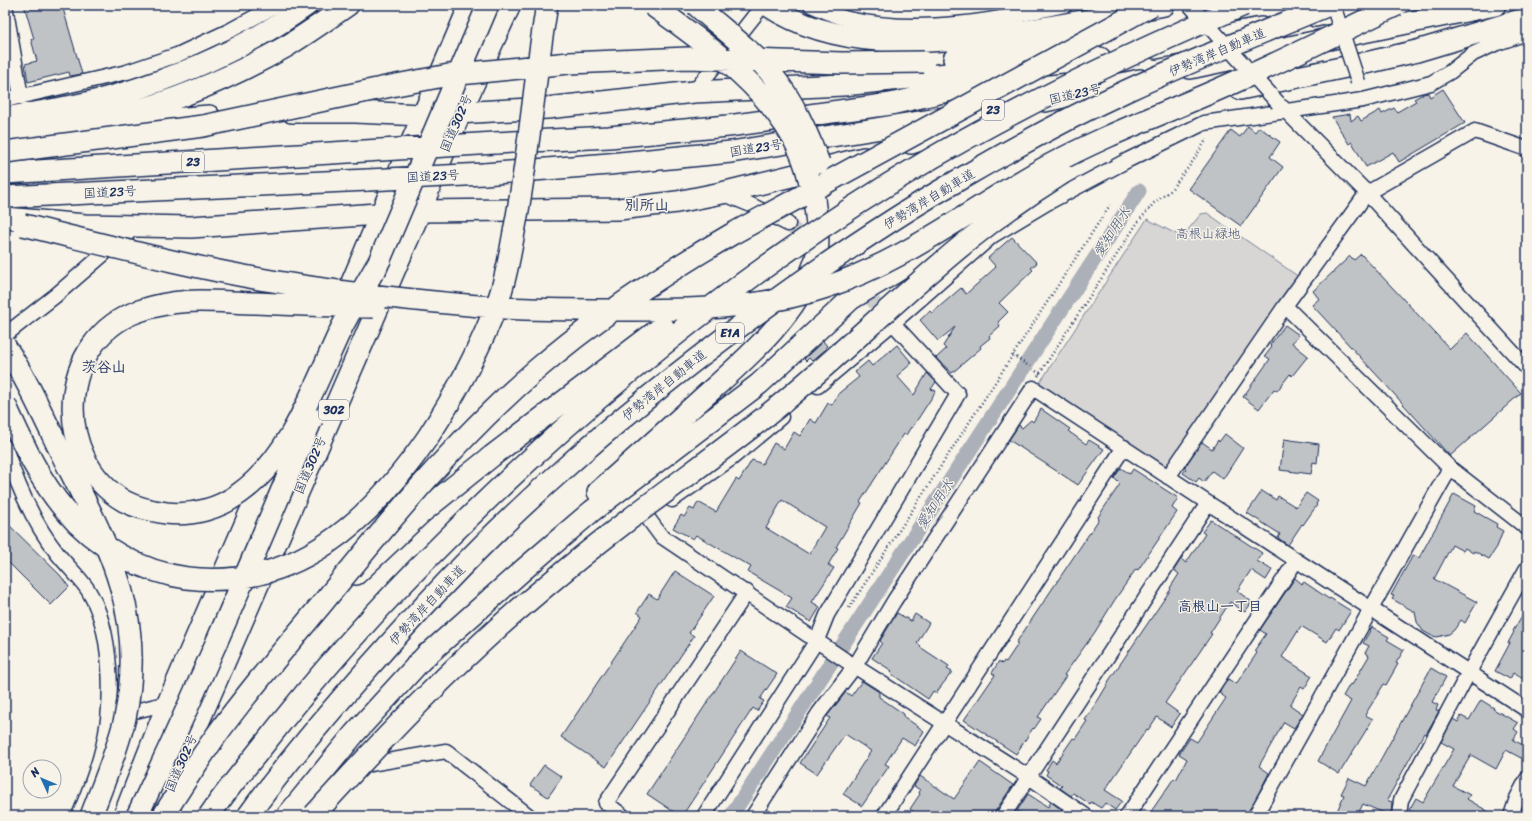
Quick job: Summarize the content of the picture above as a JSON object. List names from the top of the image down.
{
  "streets": {
    "highway": [
      "伊勢湾岸自動車道",
      "国道23号",
      "23",
      "国道302号",
      "E1A",
      "302"
    ]
  },
  "districts": ["別所山", "茨谷山", "高根山一丁目"],
  "water": ["愛知用水"],
  "parks": ["高根山緑地"],
  "north": "top left"
}
